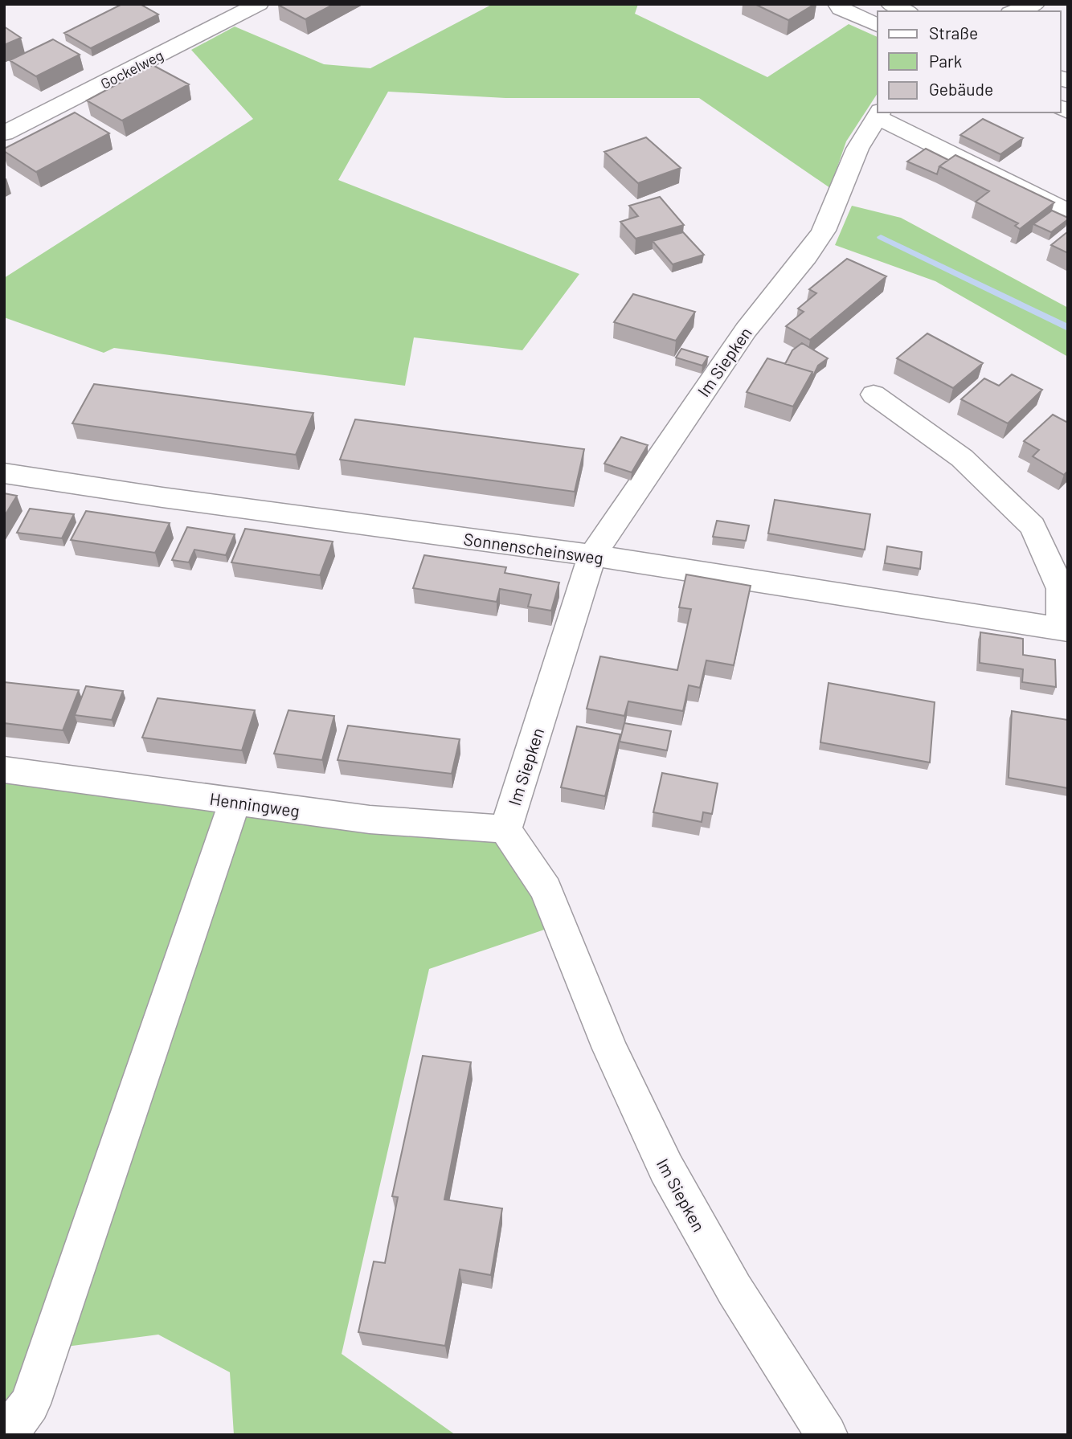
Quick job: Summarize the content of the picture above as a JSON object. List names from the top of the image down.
{
  "streets": {
    "street": [
      "Gockelweg",
      "Im Siepken",
      "Sonnenscheinsweg",
      "Henningweg"
    ]
  },
  "crossings": [
    ["Im Siepken", "Sonnenscheinsweg"],
    ["Im Siepken", "Henningweg"]
  ],
  "legend": ["Straße", "Park", "Gebäude"]
}
